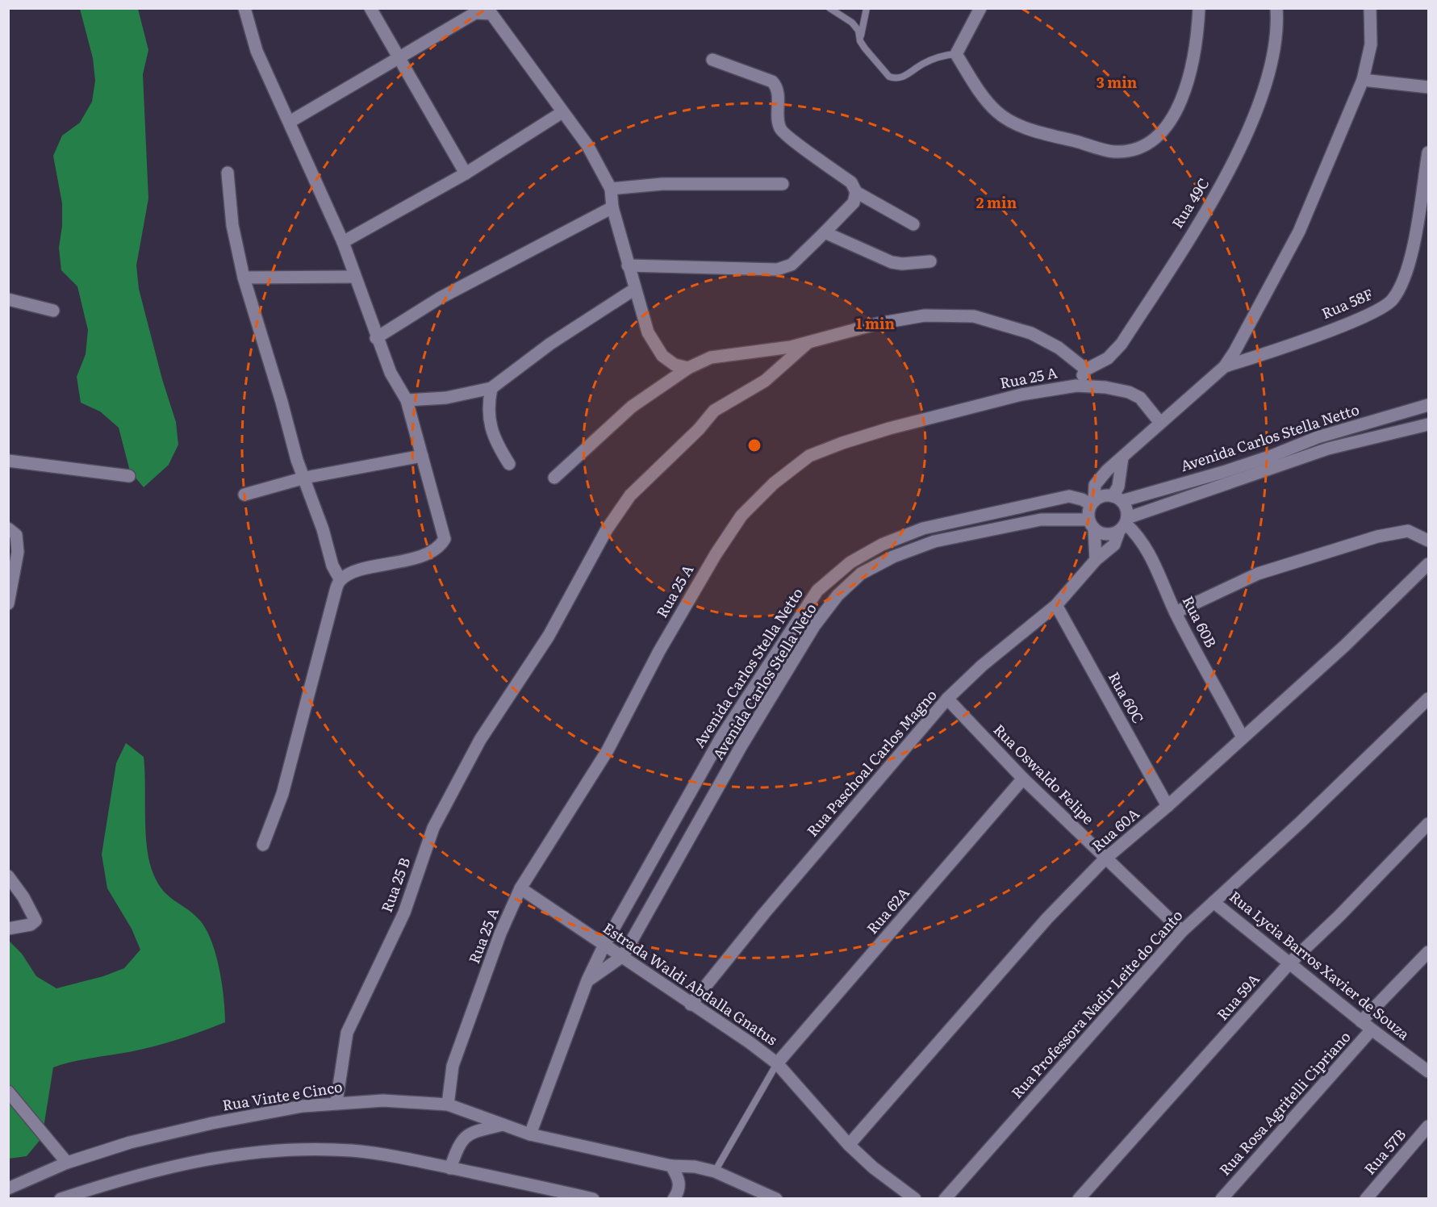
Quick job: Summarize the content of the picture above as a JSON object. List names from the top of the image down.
{
  "streets": {
    "street": [
      "Rua 49C",
      "Rua 58F",
      "Rua 25 A",
      "Avenida Carlos Stella Netto",
      "Rua 60B",
      "Avenida Carlos Stella Neto",
      "Rua 60C",
      "Rua Paschoal Carlos Magno",
      "Rua Oswaldo Felipe",
      "Rua 60A",
      "Rua 25 B",
      "Rua 62A",
      "Rua Lycia Barros Xavier de Souza",
      "Estrada Waldi Abdalla Gnatus",
      "Rua 59A",
      "Rua Professora Nadir Leite do Canto",
      "Rua Vinte e Cinco",
      "Rua Rosa Agritelli Cipriano",
      "Rua 57B"
    ]
  },
  "crossings": [
    ["Rua 25 A", "Estrada Waldi Abdalla Gnatus"],
    ["Rua 25 A", "Rua Vinte e Cinco"],
    ["Avenida Carlos Stella Netto", "Rua 60B"],
    ["Avenida Carlos Stella Netto", "Avenida Carlos Stella Neto"],
    ["Avenida Carlos Stella Netto", "Rua Paschoal Carlos Magno"],
    ["Avenida Carlos Stella Netto", "Estrada Waldi Abdalla Gnatus"],
    ["Rua 60B", "Avenida Carlos Stella Neto"],
    ["Rua 60B", "Rua Paschoal Carlos Magno"],
    ["Rua 60B", "Rua 60A"],
    ["Avenida Carlos Stella Neto", "Rua Paschoal Carlos Magno"],
    ["Avenida Carlos Stella Neto", "Estrada Waldi Abdalla Gnatus"],
    ["Rua 60C", "Rua Paschoal Carlos Magno"],
    ["Rua 60C", "Rua 60A"],
    ["Rua Paschoal Carlos Magno", "Rua Oswaldo Felipe"],
    ["Rua Paschoal Carlos Magno", "Estrada Waldi Abdalla Gnatus"],
    ["Rua Oswaldo Felipe", "Rua 60A"],
    ["Rua Oswaldo Felipe", "Rua 62A"],
    ["Rua Oswaldo Felipe", "Rua Professora Nadir Leite do Canto"],
    ["Rua 60A", "Estrada Waldi Abdalla Gnatus"],
    ["Rua 25 B", "Rua Vinte e Cinco"],
    ["Rua 62A", "Estrada Waldi Abdalla Gnatus"],
    ["Rua Lycia Barros Xavier de Souza", "Rua 59A"],
    ["Rua Lycia Barros Xavier de Souza", "Rua Professora Nadir Leite do Canto"],
    ["Rua Lycia Barros Xavier de Souza", "Rua Rosa Agritelli Cipriano"]
  ],
  "rings": ["3 min", "2 min", "1 min"]
}
